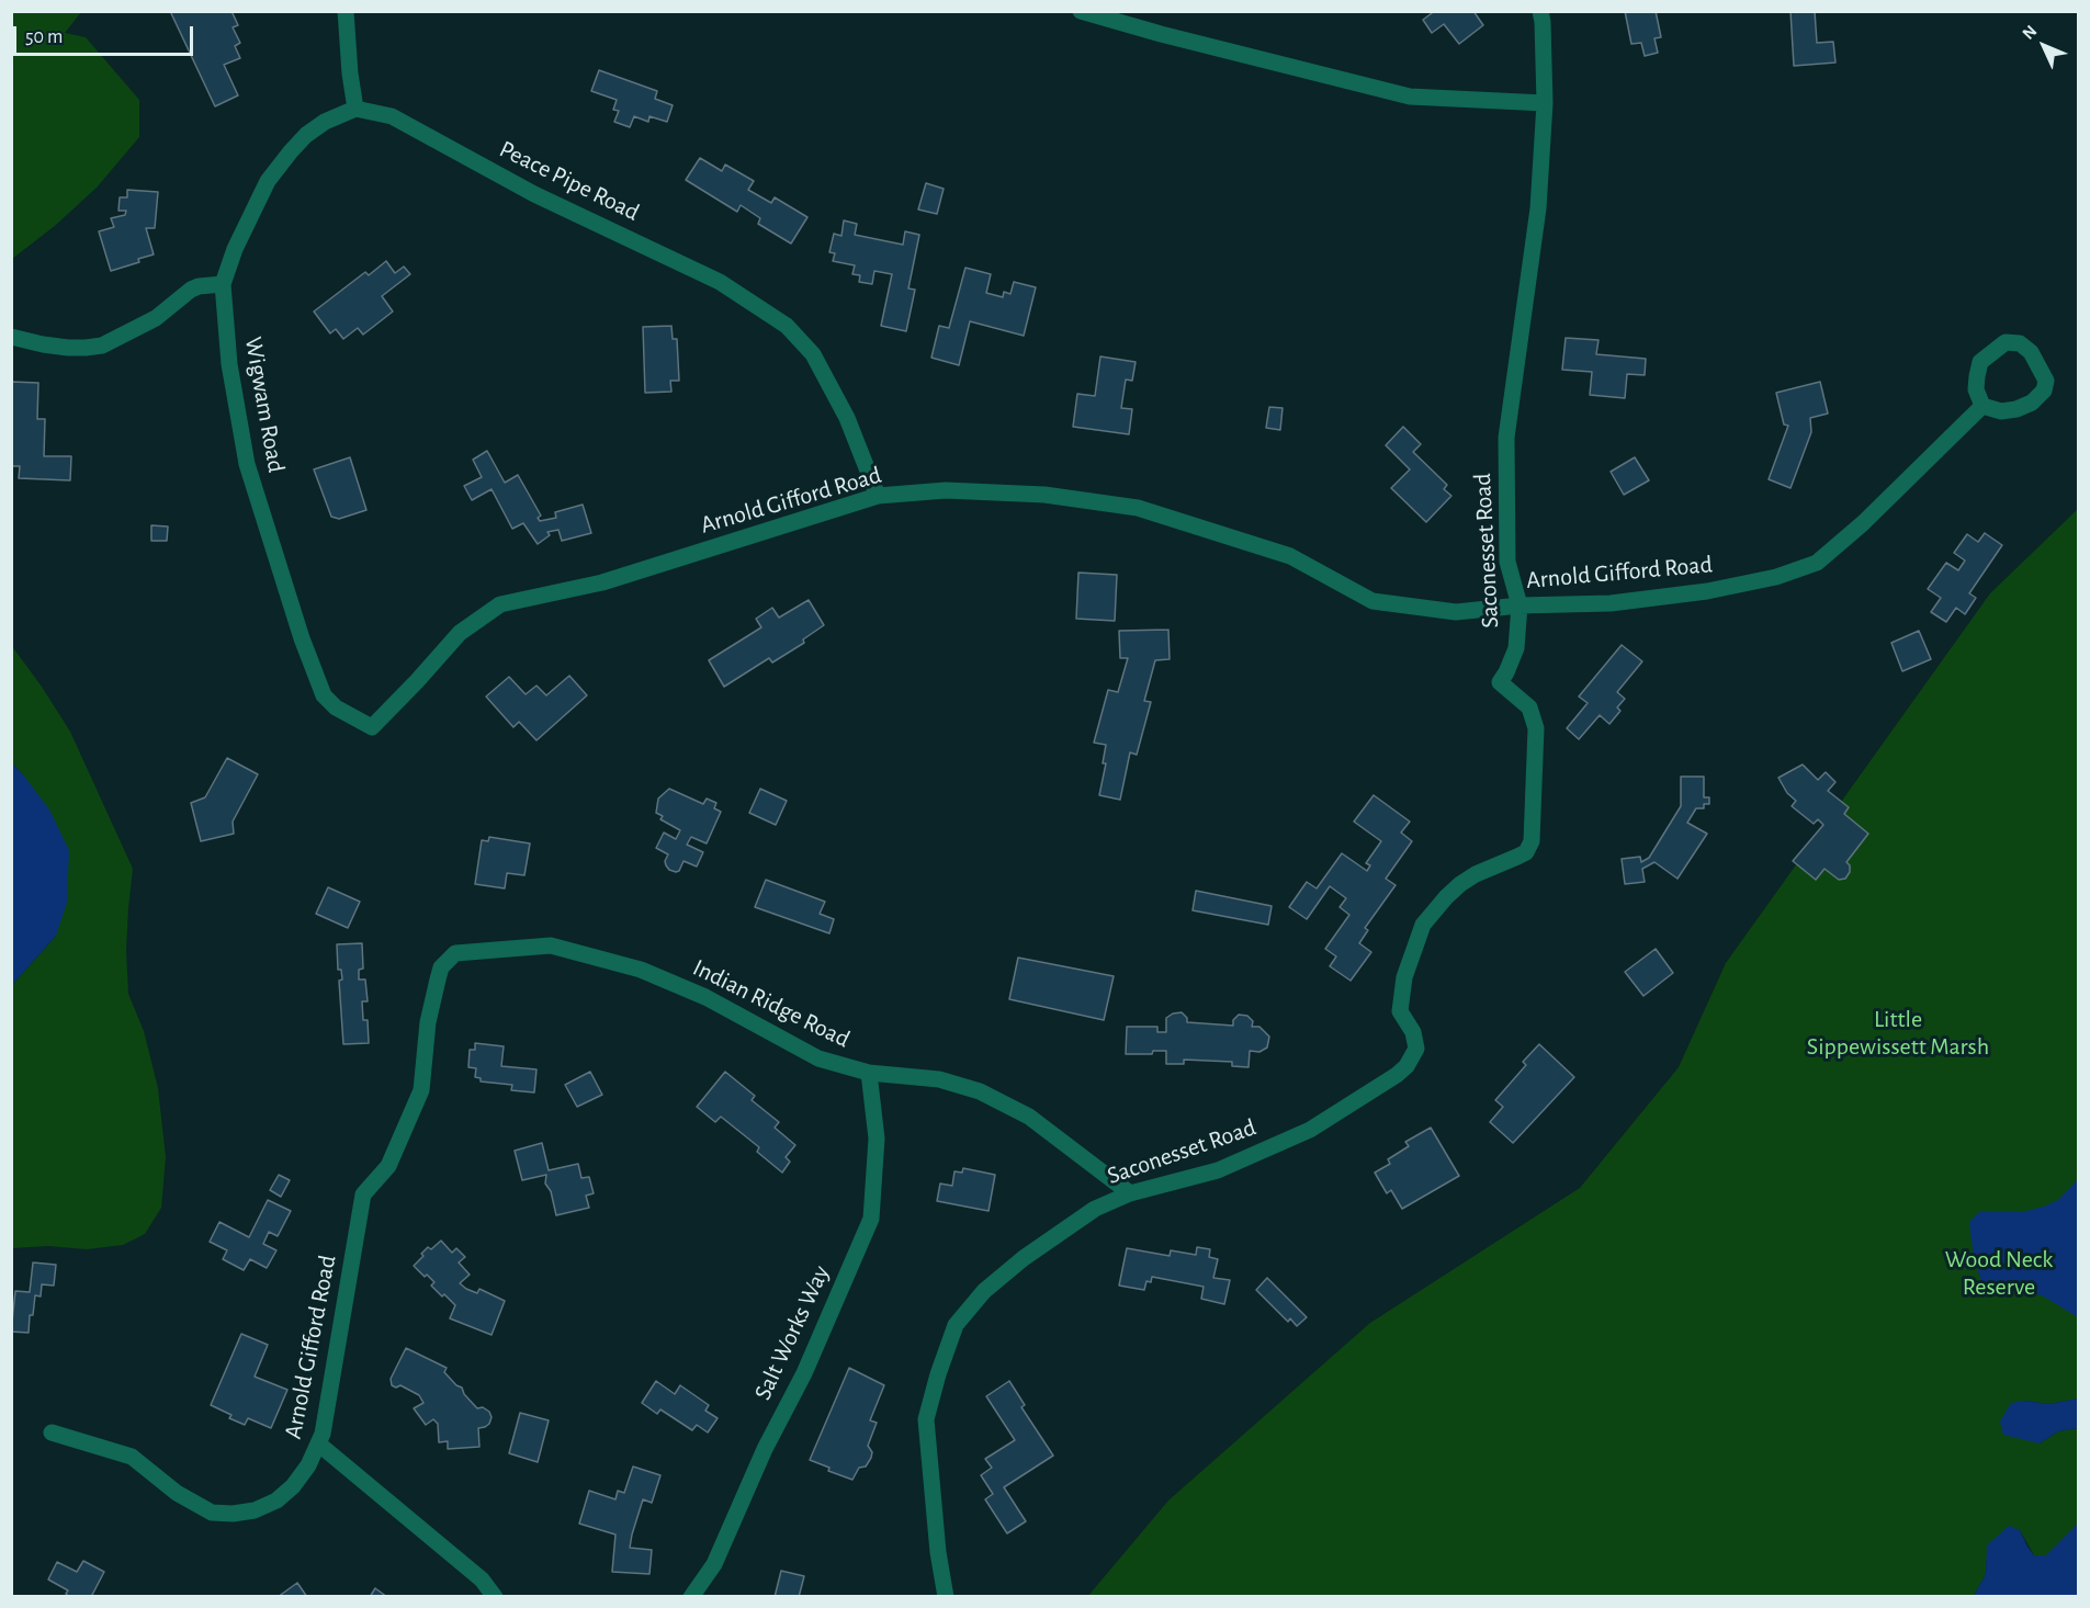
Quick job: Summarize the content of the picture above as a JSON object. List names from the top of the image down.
{
  "streets": {
    "street": [
      "Peace Pipe Road",
      "Wigwam Road",
      "Arnold Gifford Road",
      "Saconesset Road",
      "Indian Ridge Road",
      "Salt Works Way"
    ]
  },
  "crossings": [
    ["Peace Pipe Road", "Arnold Gifford Road"],
    ["Wigwam Road", "Arnold Gifford Road"],
    ["Arnold Gifford Road", "Saconesset Road"],
    ["Arnold Gifford Road", "Indian Ridge Road"],
    ["Saconesset Road", "Indian Ridge Road"],
    ["Indian Ridge Road", "Salt Works Way"]
  ],
  "parks": ["Little Sippewissett Marsh", "Wood Neck Reserve"],
  "scale_bar": "50 m",
  "north": "top left"
}
